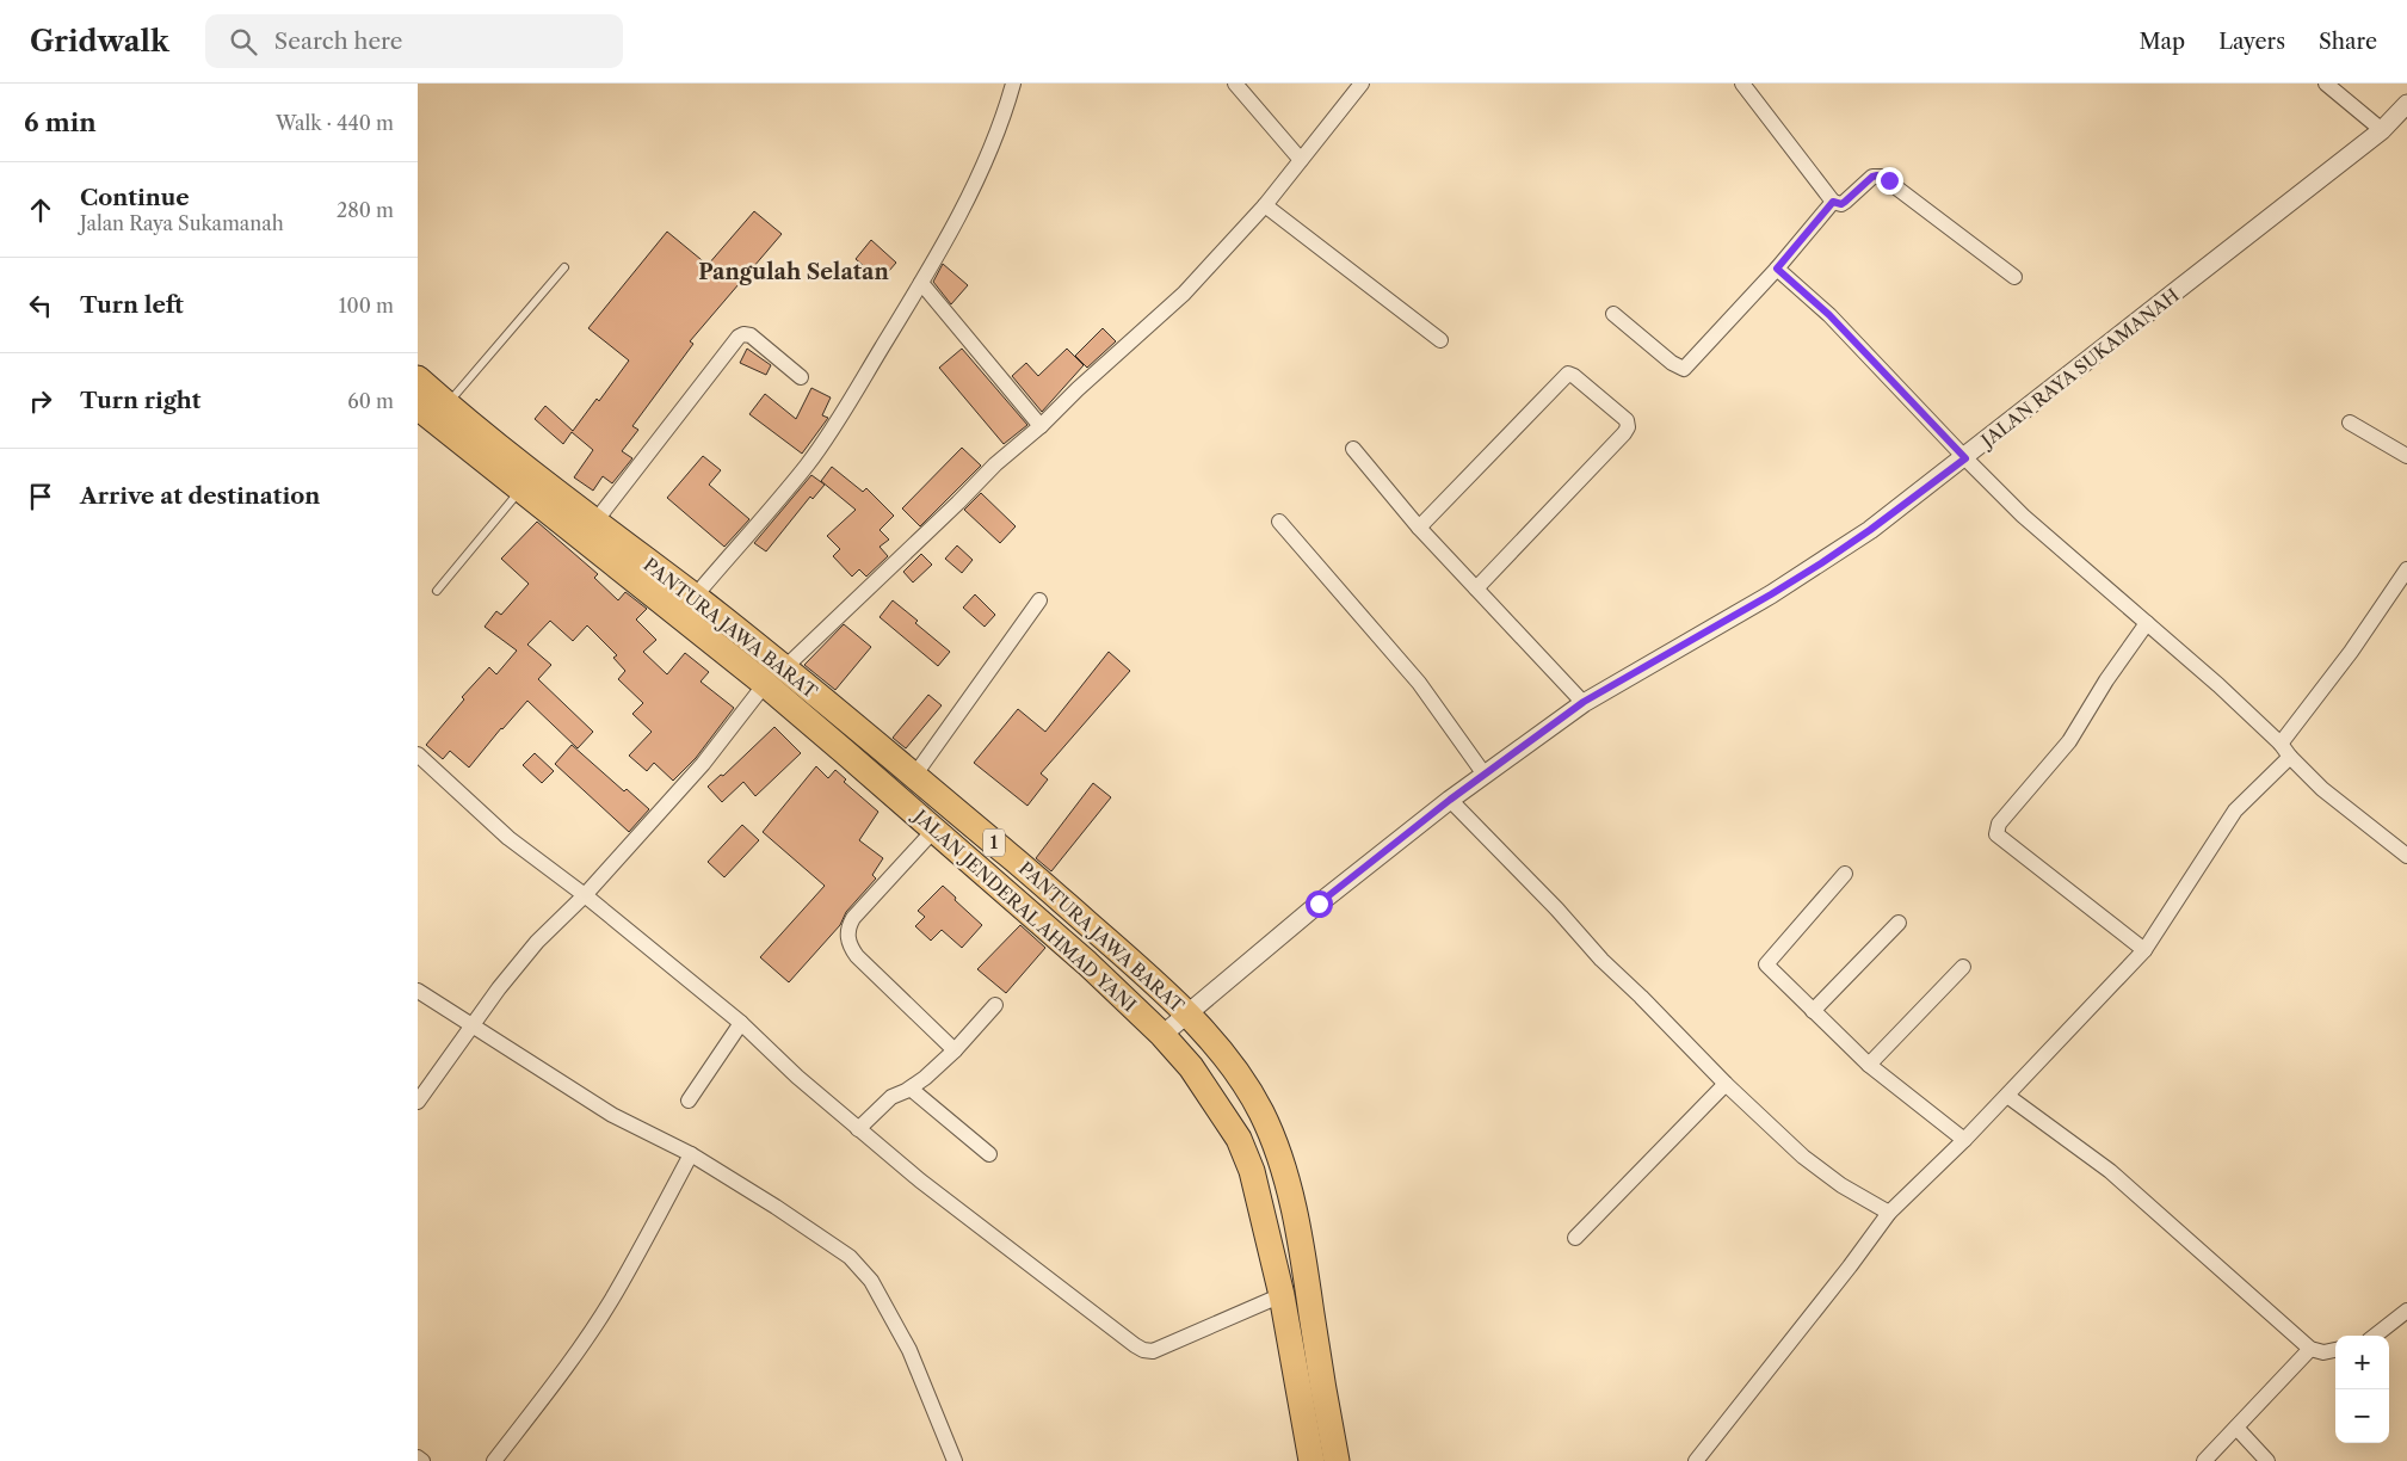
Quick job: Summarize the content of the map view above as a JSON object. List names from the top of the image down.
{
  "streets": {
    "highway": ["PANTURA JAWA BARAT", "1", "JALAN JENDERAL AHMAD YANI"],
    "street": ["JALAN RAYA SUKAMANAH"]
  },
  "crossings": [
    ["JALAN RAYA SUKAMANAH", "PANTURA JAWA BARAT"],
    ["JALAN RAYA SUKAMANAH", "JALAN JENDERAL AHMAD YANI"],
    ["PANTURA JAWA BARAT", "JALAN JENDERAL AHMAD YANI"]
  ],
  "districts": ["Pangulah Selatan"],
  "page": {
    "header": "Gridwalk",
    "search": "Search here",
    "nav": ["Map", "Layers", "Share"],
    "heading": ["6 min", "Walk · 440 m"],
    "list": [
      ["Continue", "Jalan Raya Sukamanah", "280 m"],
      ["Turn left", "100 m"],
      ["Turn right", "60 m"],
      "Arrive at destination"
    ],
    "map_buttons": ["+", "−"]
  }
}
